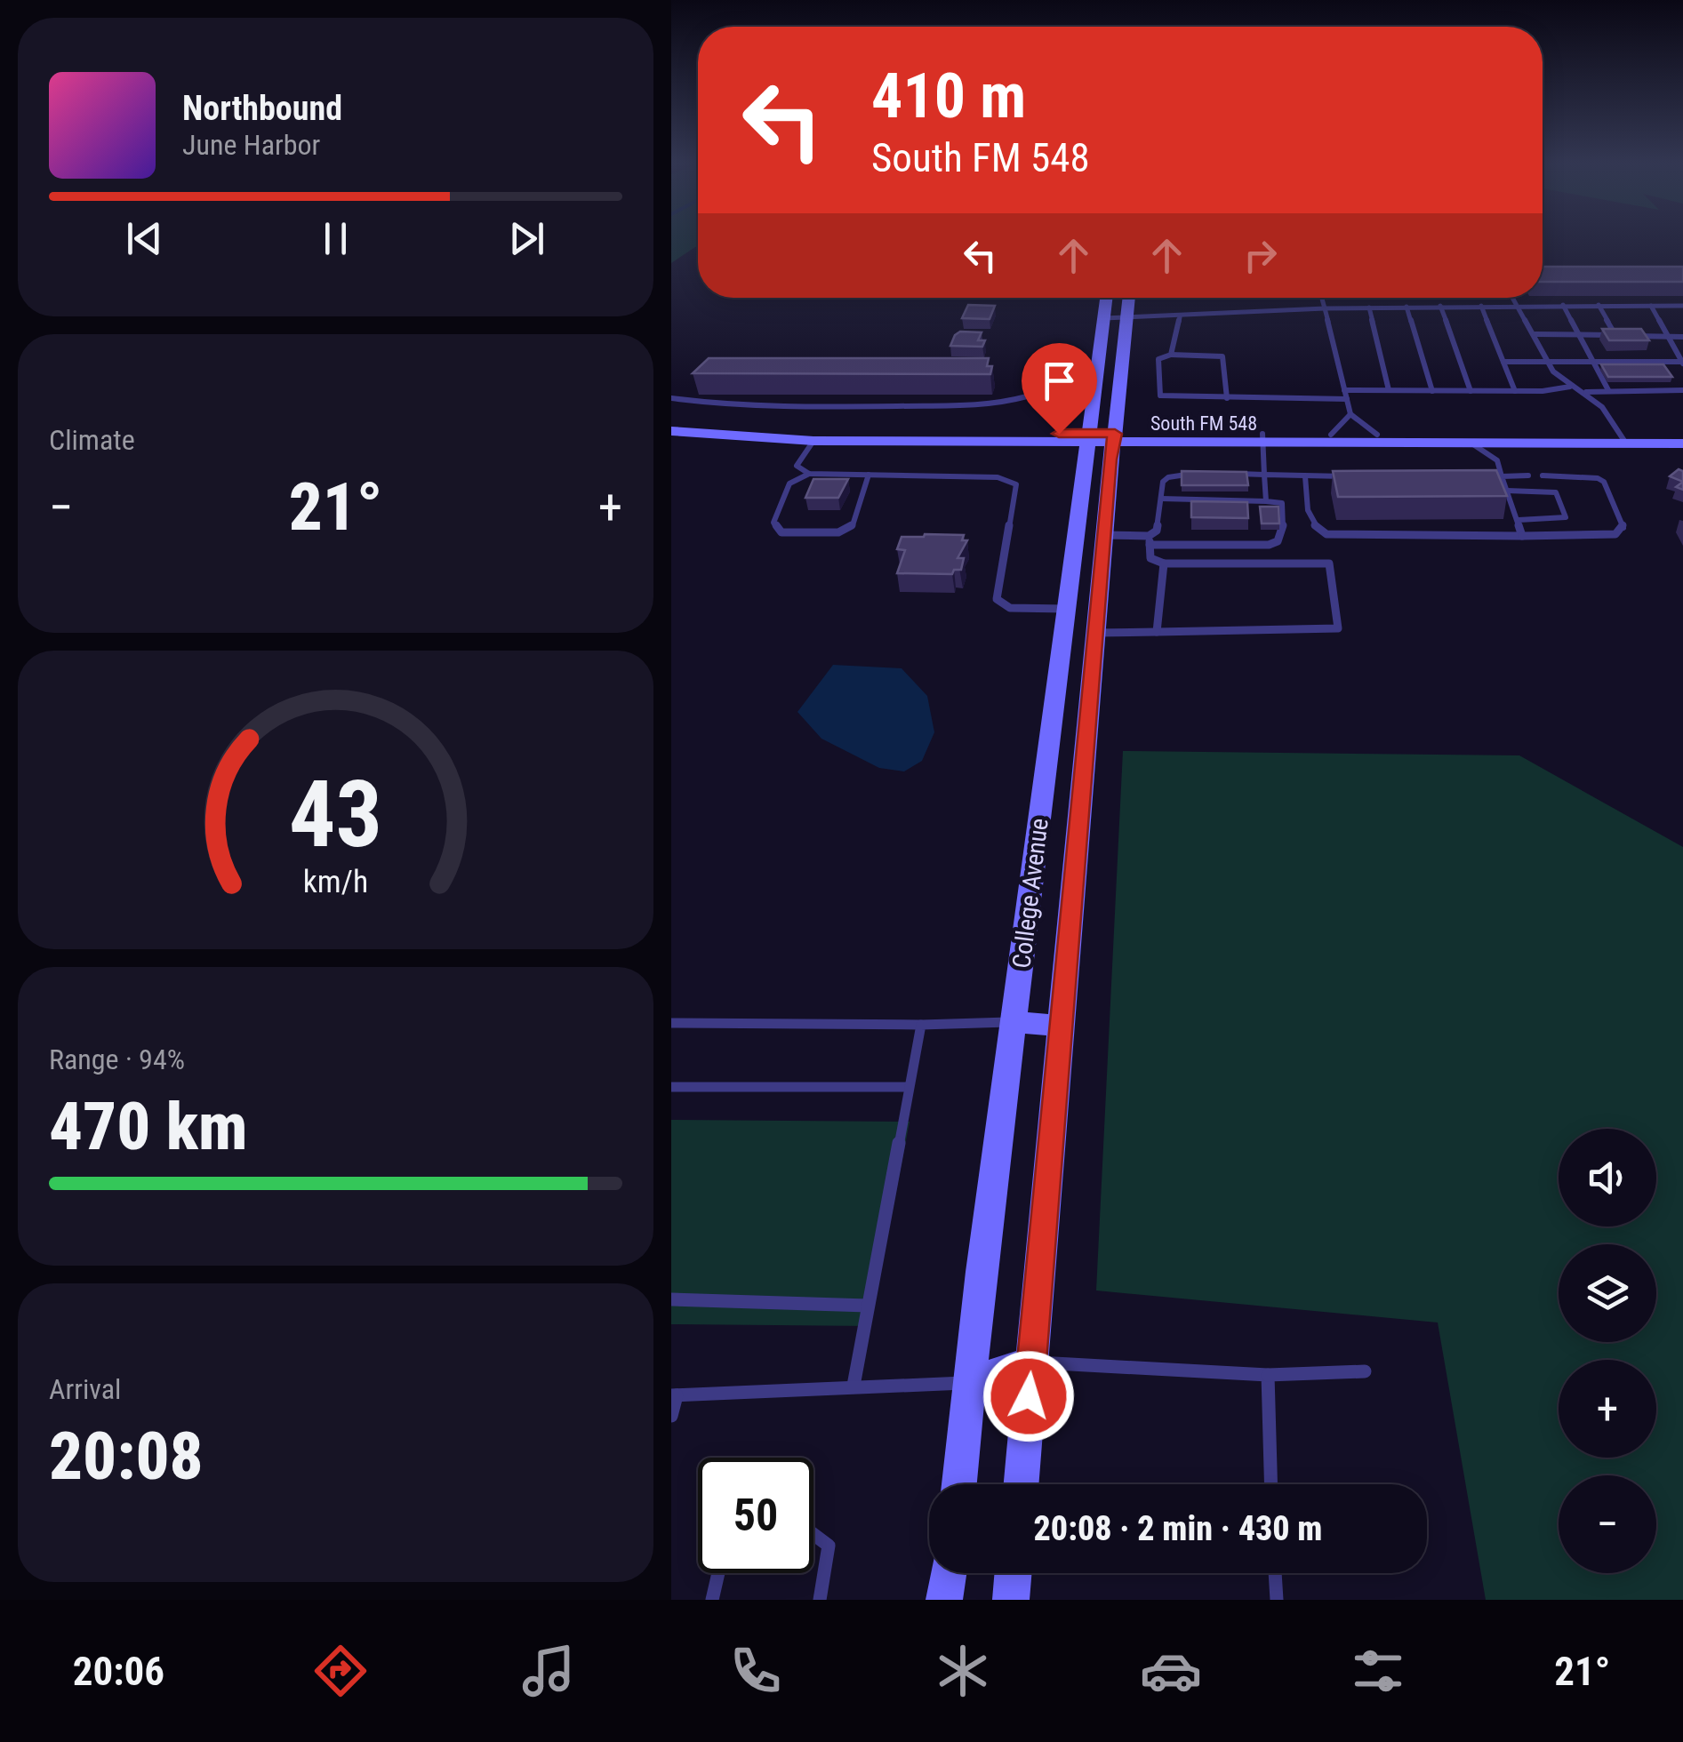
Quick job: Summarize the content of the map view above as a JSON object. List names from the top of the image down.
{
  "streets": {
    "main road": ["South FM 548", "College Avenue"]
  },
  "crossings": [
    ["South FM 548", "College Avenue"]
  ],
  "page": {
    "turn": ["410 m", "South FM 548"],
    "song": ["Northbound", "June Harbor"],
    "tile": [
      "Climate",
      ["Range · 94%", "470 km"],
      ["Arrival", "20:08"]
    ],
    "heat": ["−", "21°", "+"],
    "map_buttons": ["+", "−"],
    "limit": "50",
    "trip": "20:08 · 2 min · 430 m",
    "tabs": ["20:06", "21°"],
    "gauge": ["43", "km/h"]
  }
}
